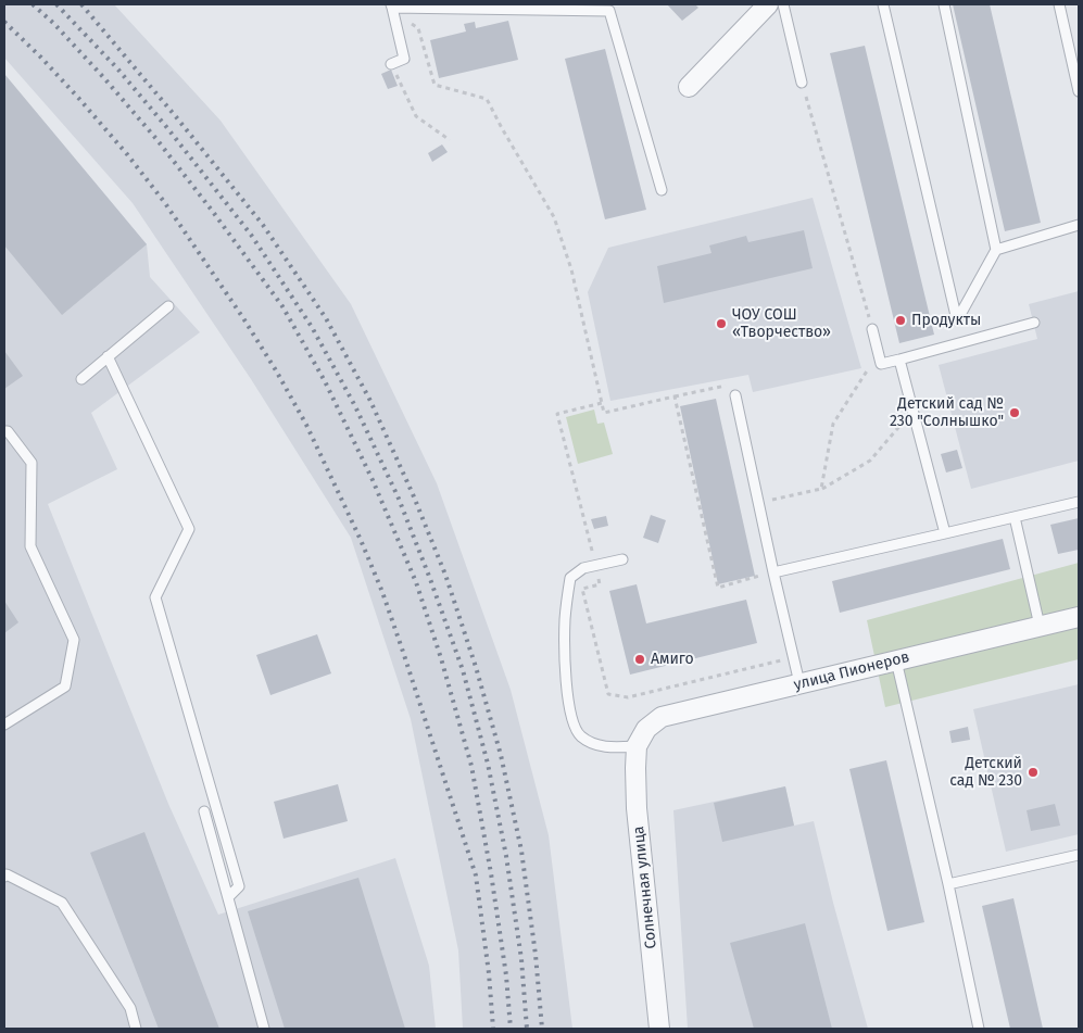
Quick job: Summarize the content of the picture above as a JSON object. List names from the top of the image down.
{
  "streets": {
    "street": ["улица Пионеров", "Солнечная улица"]
  },
  "crossings": [
    ["улица Пионеров", "Солнечная улица"]
  ],
  "places": [
    "Продукты",
    "ЧОУ СОШ «Творчество»",
    "Детский сад № 230 \"Солнышко\"",
    "Амиго",
    "Детский сад № 230"
  ]
}
